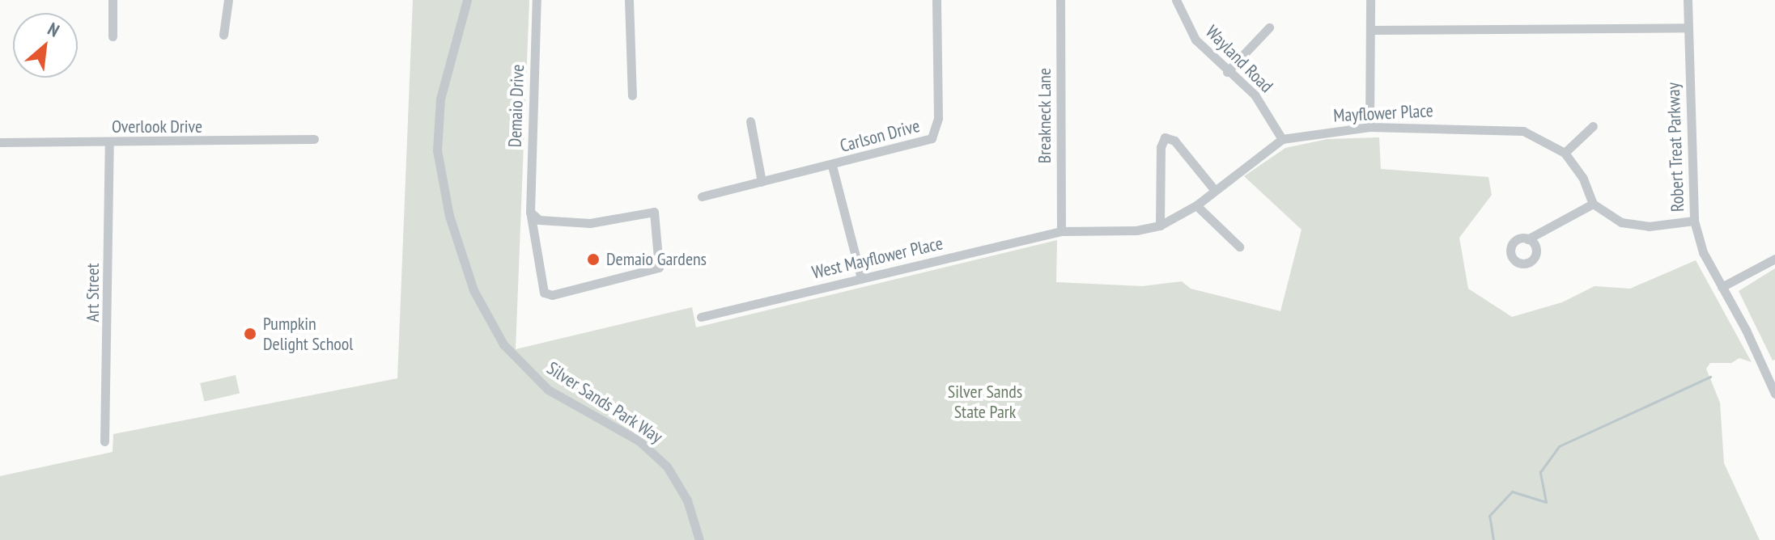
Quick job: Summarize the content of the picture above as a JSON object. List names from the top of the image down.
{
  "streets": {
    "street": [
      "Wayland Road",
      "Demaio Drive",
      "Mayflower Place",
      "Breakneck Lane",
      "Overlook Drive",
      "Carlson Drive",
      "Robert Treat Parkway",
      "West Mayflower Place",
      "Art Street",
      "Silver Sands Park Way"
    ]
  },
  "crossings": [
    ["Wayland Road", "Mayflower Place"],
    ["Mayflower Place", "Breakneck Lane"],
    ["Mayflower Place", "West Mayflower Place"],
    ["Breakneck Lane", "West Mayflower Place"],
    ["Overlook Drive", "Art Street"]
  ],
  "parks": ["Silver Sands State Park"],
  "places": ["Demaio Gardens", "Pumpkin Delight School"],
  "north": "top right"
}
